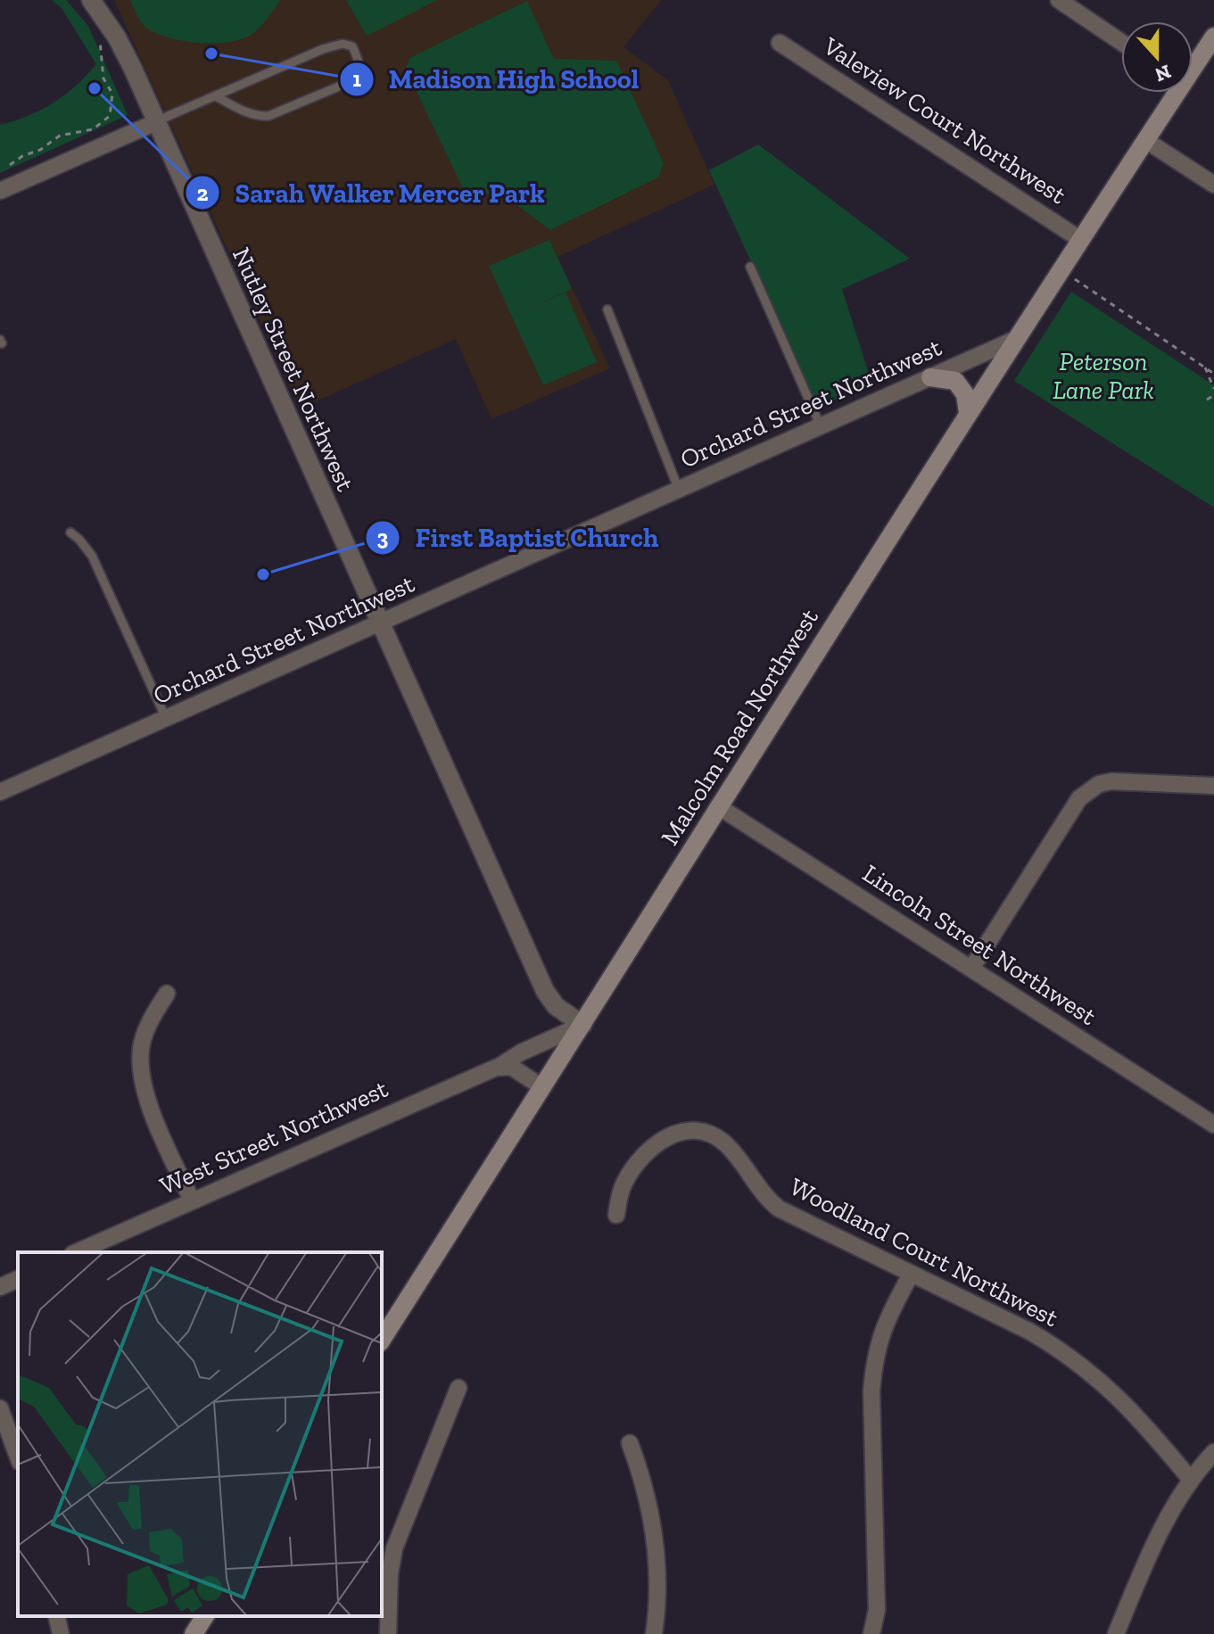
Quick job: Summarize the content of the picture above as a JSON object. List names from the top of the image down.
{
  "streets": {
    "main road": ["Malcolm Road Northwest"],
    "street": [
      "Valeview Court Northwest",
      "Nutley Street Northwest",
      "Orchard Street Northwest",
      "Lincoln Street Northwest",
      "West Street Northwest",
      "Woodland Court Northwest"
    ]
  },
  "crossings": [
    ["Valeview Court Northwest", "Malcolm Road Northwest"],
    ["Nutley Street Northwest", "Orchard Street Northwest"],
    ["Nutley Street Northwest", "Malcolm Road Northwest"],
    ["Nutley Street Northwest", "West Street Northwest"],
    ["Orchard Street Northwest", "Malcolm Road Northwest"],
    ["Malcolm Road Northwest", "Lincoln Street Northwest"],
    ["Malcolm Road Northwest", "West Street Northwest"]
  ],
  "parks": ["Peterson Lane Park"],
  "places": ["Madison High School", "Sarah Walker Mercer Park", "First Baptist Church"],
  "north": "bottom"
}
